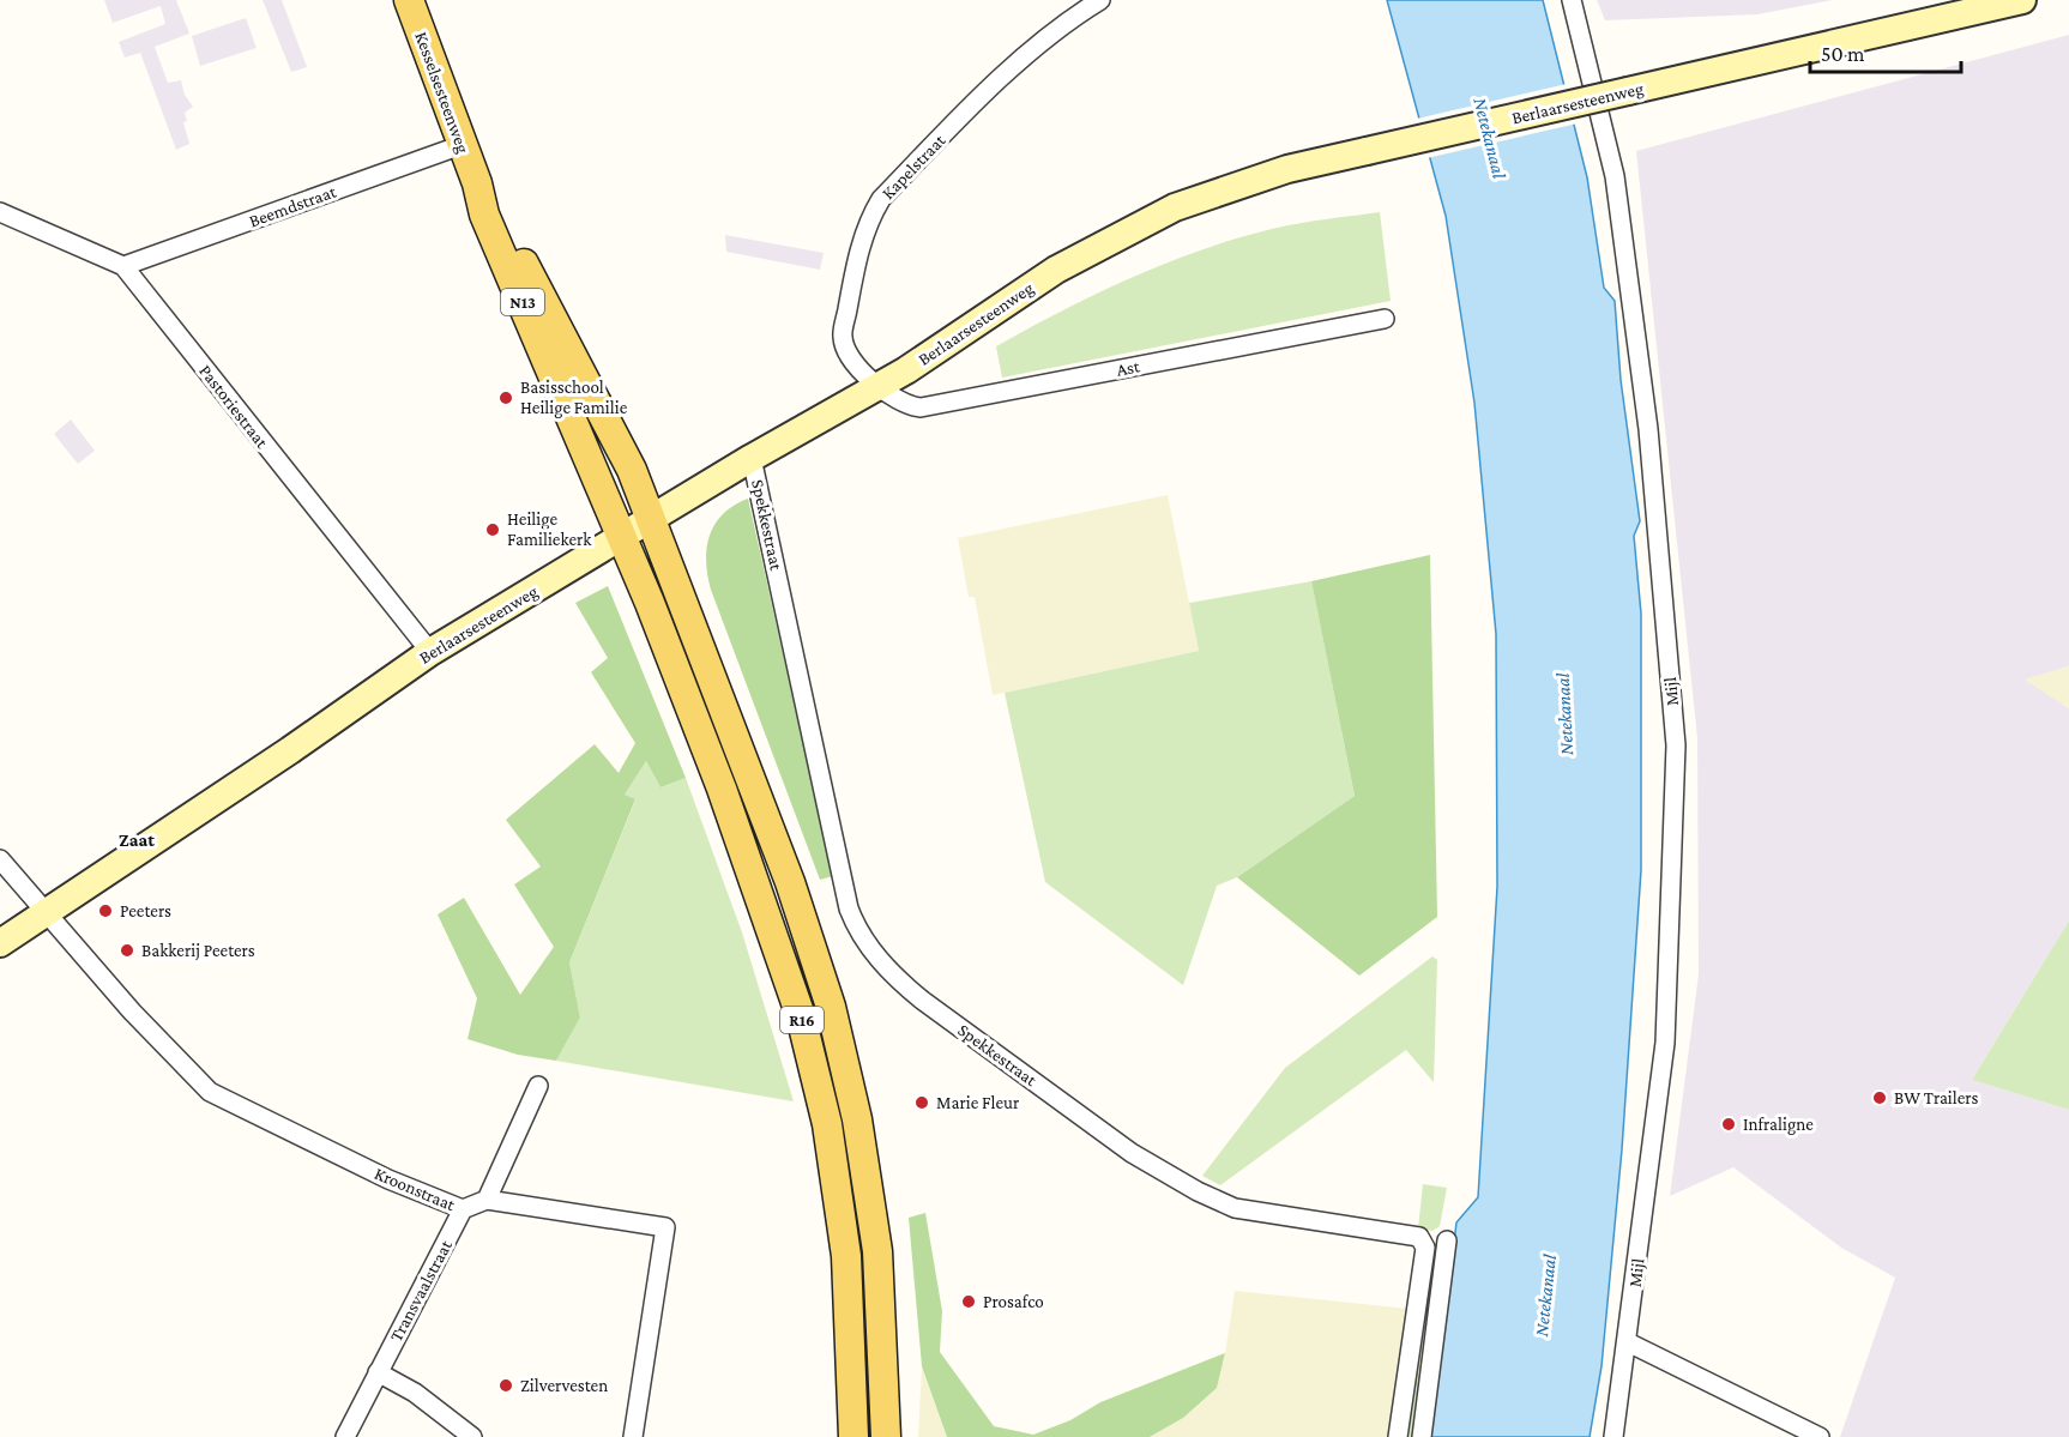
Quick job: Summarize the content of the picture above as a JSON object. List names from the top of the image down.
{
  "streets": {
    "main road": ["Kesselsesteenweg", "N13", "R16"],
    "street": [
      "Berlaarsesteenweg",
      "Kapelstraat",
      "Beemdstraat",
      "Ast",
      "Pastoriestraat",
      "Spekkestraat",
      "Mijl",
      "Kroonstraat",
      "Transvaalstraat"
    ]
  },
  "crossings": [
    ["Kesselsesteenweg", "Berlaarsesteenweg"],
    ["Kesselsesteenweg", "Beemdstraat"],
    ["Kesselsesteenweg", "R16"],
    ["Berlaarsesteenweg", "Kapelstraat"],
    ["Berlaarsesteenweg", "Ast"],
    ["Berlaarsesteenweg", "Pastoriestraat"],
    ["Berlaarsesteenweg", "Spekkestraat"],
    ["Berlaarsesteenweg", "R16"],
    ["Berlaarsesteenweg", "Kroonstraat"],
    ["Kapelstraat", "Ast"],
    ["Beemdstraat", "Pastoriestraat"],
    ["Kroonstraat", "Transvaalstraat"]
  ],
  "districts": ["Zaat"],
  "water": ["Netekanaal"],
  "places": [
    "Basisschool Heilige Familie",
    "Heilige Familiekerk",
    "Peeters",
    "Bakkerij Peeters",
    "BW Trailers",
    "Marie Fleur",
    "Infraligne",
    "Prosafco",
    "Zilvervesten"
  ],
  "scale_bar": "50 m"
}
